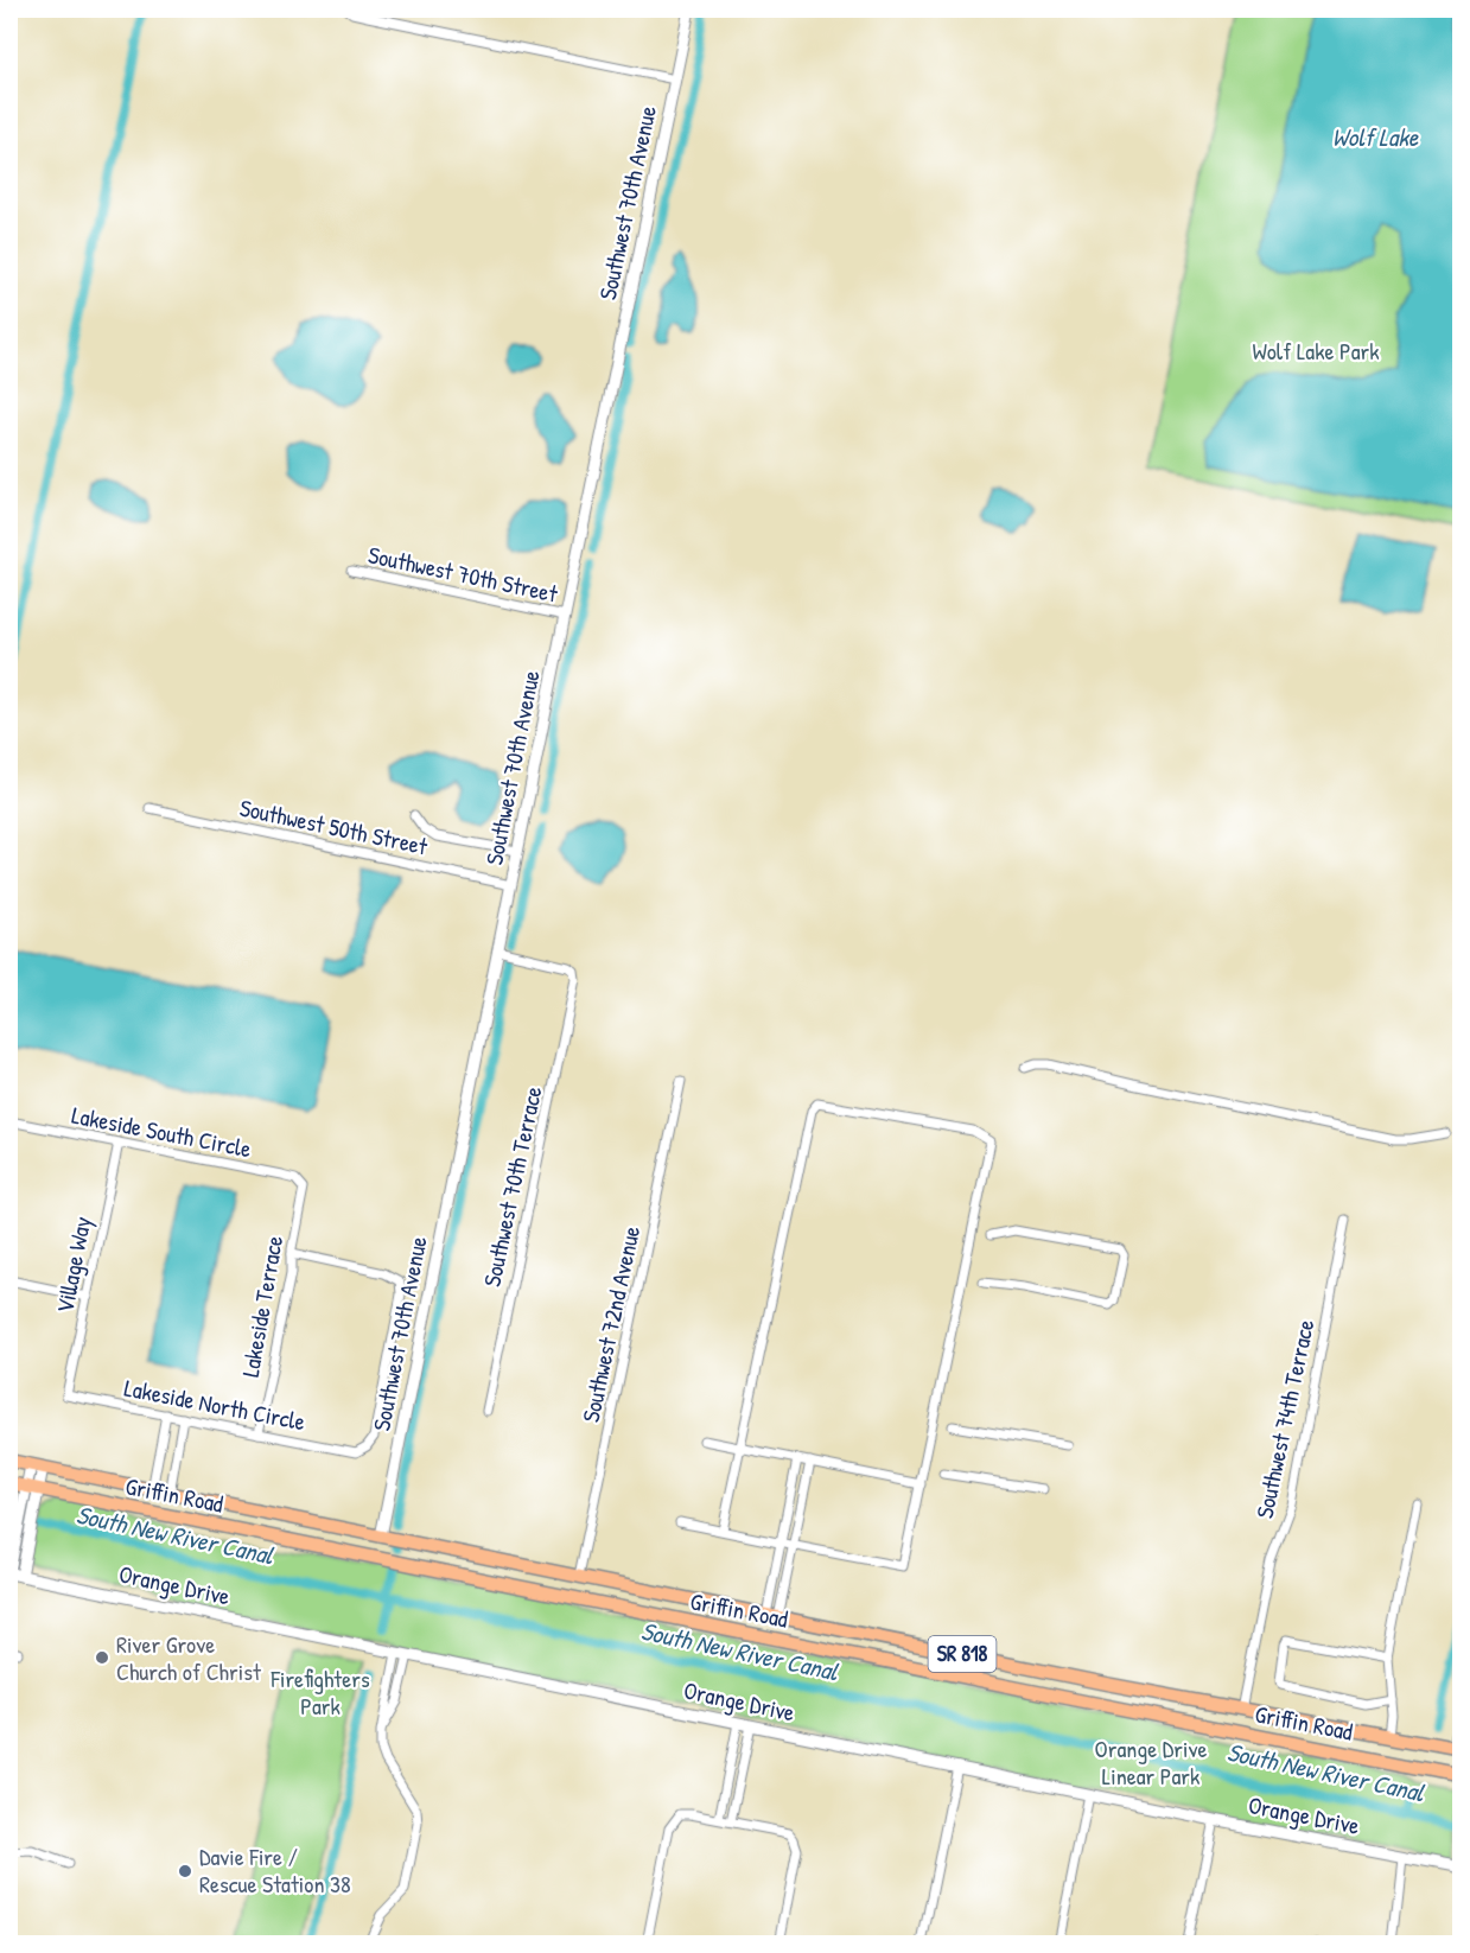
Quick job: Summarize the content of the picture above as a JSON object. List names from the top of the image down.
{
  "streets": {
    "main road": ["Griffin Road", "SR 818"],
    "street": [
      "Southwest 70th Avenue",
      "Southwest 70th Street",
      "Southwest 50th Street",
      "Lakeside South Circle",
      "Southwest 70th Terrace",
      "Village Way",
      "Lakeside Terrace",
      "Southwest 72nd Avenue",
      "Lakeside North Circle",
      "Southwest 74th Terrace",
      "Orange Drive"
    ]
  },
  "crossings": [
    ["Southwest 70th Avenue", "Southwest 70th Street"],
    ["Southwest 70th Avenue", "Southwest 50th Street"],
    ["Southwest 70th Avenue", "Southwest 70th Terrace"],
    ["Southwest 70th Avenue", "Griffin Road"],
    ["Lakeside South Circle", "Village Way"],
    ["Lakeside South Circle", "Lakeside Terrace"],
    ["Village Way", "Lakeside North Circle"],
    ["Lakeside Terrace", "Lakeside North Circle"],
    ["Southwest 72nd Avenue", "Griffin Road"],
    ["Southwest 74th Terrace", "Griffin Road"]
  ],
  "water": ["Wolf Lake", "South New River Canal"],
  "parks": ["Wolf Lake Park", "Firefighters Park", "Orange Drive Linear Park"],
  "places": ["River Grove Church of Christ", "Davie Fire / Rescue Station 38"]
}
